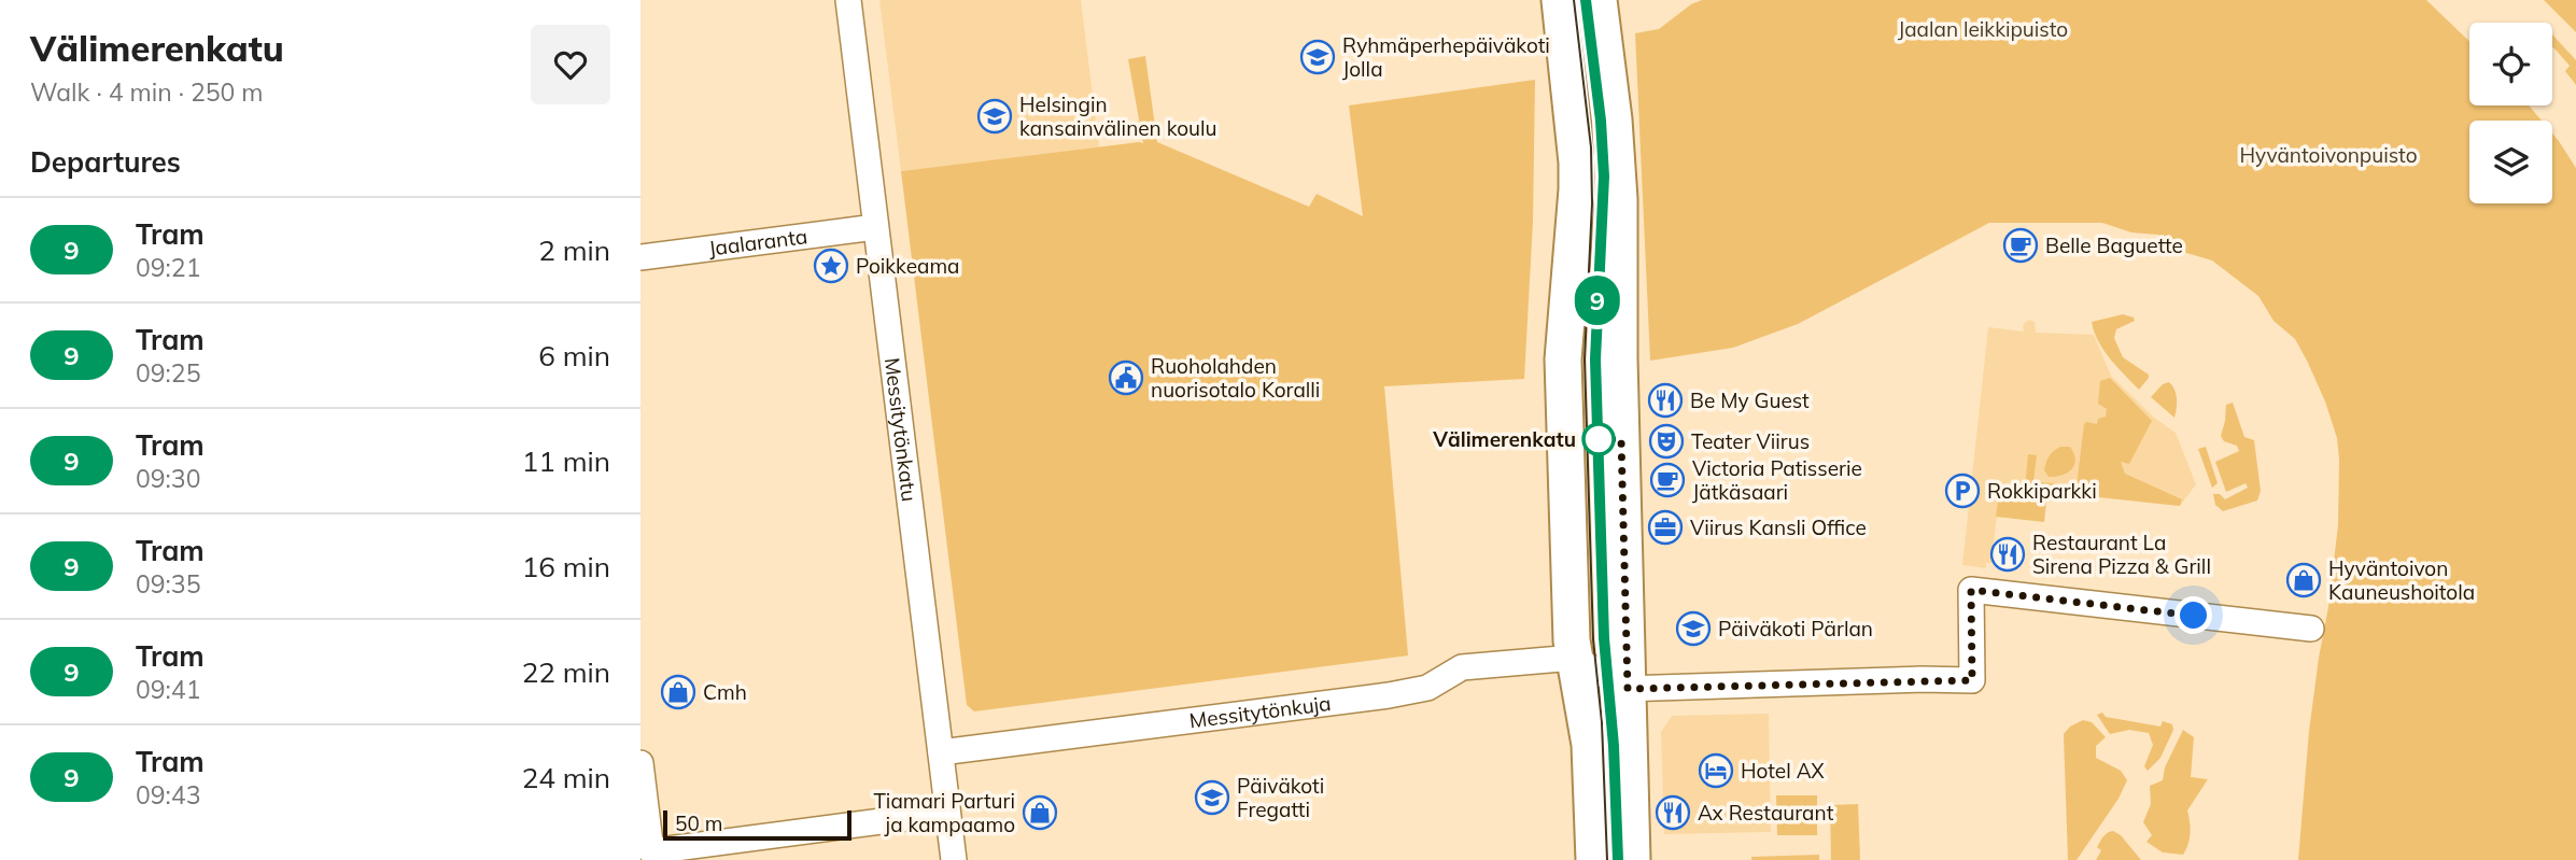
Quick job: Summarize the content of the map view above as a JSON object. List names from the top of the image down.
{
  "streets": {
    "street": ["Jaalaranta", "Messitytönkatu", "Messitytönkuja"]
  },
  "crossings": [
    ["Jaalaranta", "Messitytönkatu"],
    ["Messitytönkatu", "Messitytönkuja"]
  ],
  "parks": ["Jaalan leikkipuisto", "Hyväntoivonpuisto"],
  "places": {
    "school or university": [
      "Ryhmäperhepäiväkoti Jolla",
      "Helsingin kansainvälinen koulu",
      "Päiväkoti Pärlan",
      "Päiväkoti Fregatti"
    ],
    "cafe": ["Belle Baguette", "Victoria Patisserie Jätkäsaari"],
    "place": ["Poikkeama"],
    "public building": ["Ruoholahden nuorisotalo Koralli"],
    "restaurant": ["Be My Guest", "Restaurant La Sirena Pizza & Grill", "Ax Restaurant"],
    "other": ["Välimerenkatu"],
    "theatre": ["Teater Viirus"],
    "parking": ["Rokkiparkki"],
    "office": ["Viirus Kansli Office"],
    "shop": ["Hyväntoivon Kauneushoitola", "Cmh", "Tiamari Parturi ja kampaamo"],
    "hotel": ["Hotel AX"]
  },
  "lines": ["tram line 9"],
  "scale_bar": "50 m",
  "page": {
    "heading": [
      ["Välimerenkatu", "Walk · 4 min · 250 m"],
      "Departures"
    ],
    "on_map": "9",
    "list": [
      {
        "mark": "9",
        "name": "Tram",
        "note": "09:21",
        "value": "2 min"
      },
      {
        "mark": "9",
        "name": "Tram",
        "note": "09:25",
        "value": "6 min"
      },
      {
        "mark": "9",
        "name": "Tram",
        "note": "09:30",
        "value": "11 min"
      },
      {
        "mark": "9",
        "name": "Tram",
        "note": "09:35",
        "value": "16 min"
      },
      {
        "mark": "9",
        "name": "Tram",
        "note": "09:41",
        "value": "22 min"
      },
      {
        "mark": "9",
        "name": "Tram",
        "note": "09:43",
        "value": "24 min"
      }
    ],
    "scale": "50 m"
  }
}
